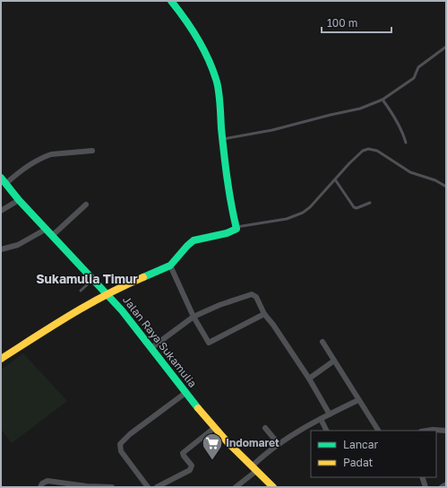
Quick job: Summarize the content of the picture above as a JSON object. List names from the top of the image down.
{
  "streets": {
    "street": ["Jalan Raya Sukamulia"]
  },
  "districts": ["Sukamulia Timur"],
  "places": {
    "supermarket": ["Indomaret"]
  },
  "legend": ["Lancar", "Padat"],
  "scale_bar": "100 m"
}
